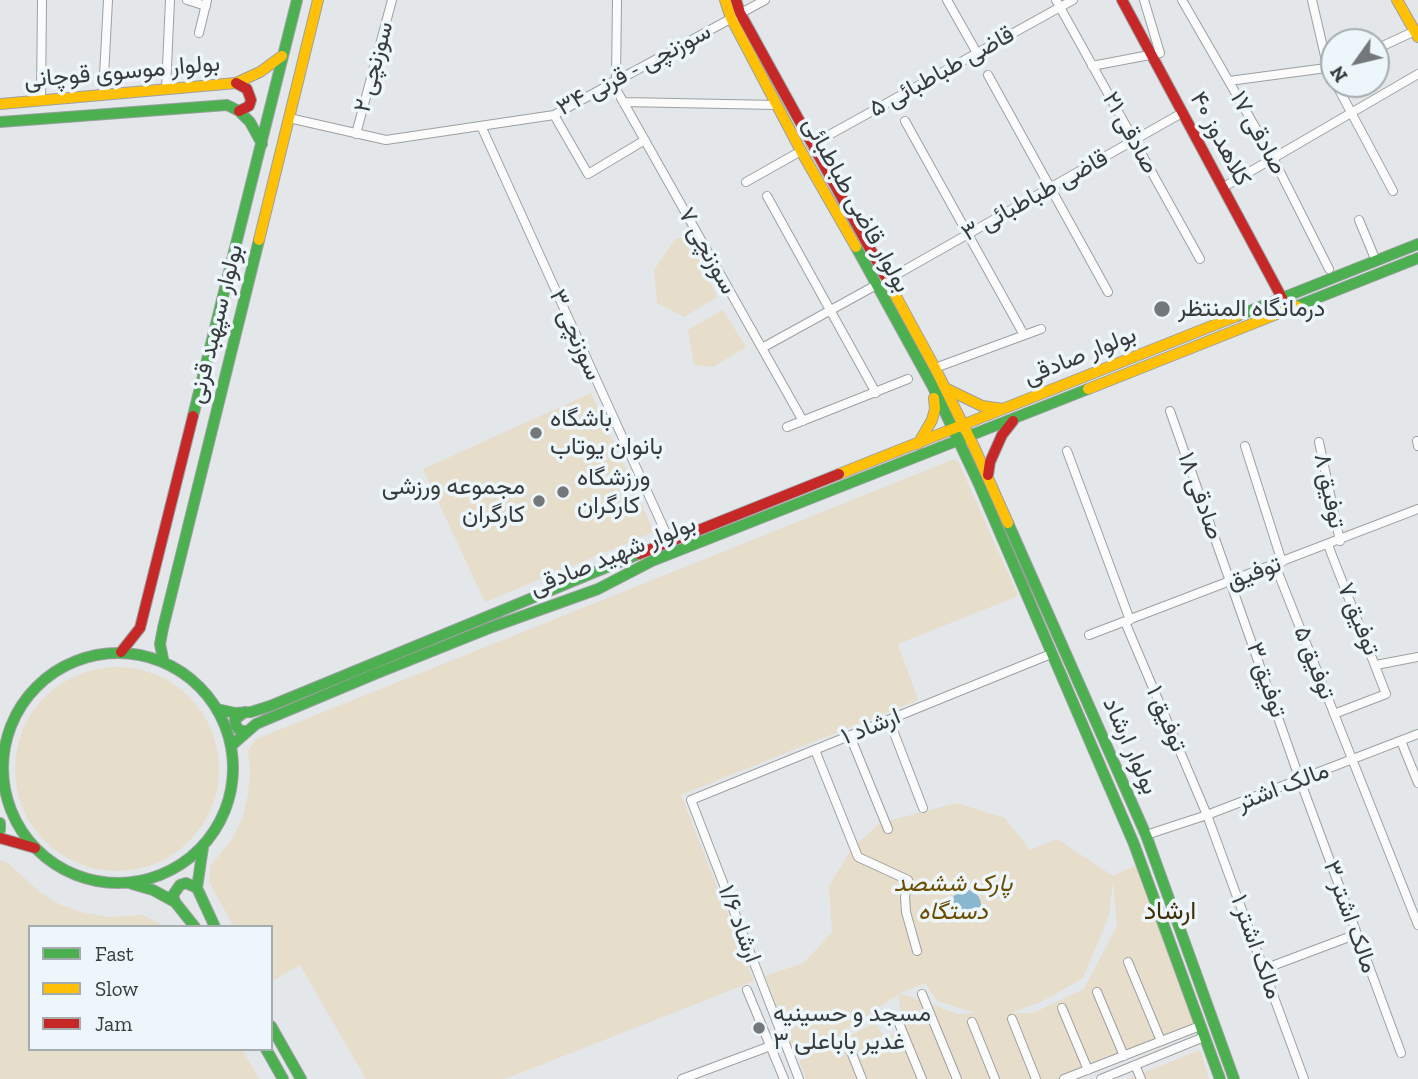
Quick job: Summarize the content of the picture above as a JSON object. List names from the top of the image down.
{
  "streets": {
    "main road": [
      "بولوار موسوی قوچانی",
      "کلاهدوز ۴۰",
      "بولوار قاضی طباطبائی",
      "بولوار سپهبد قرنی",
      "بولوار صادقی",
      "بولوار شهید صادقی",
      "بولوار ارشاد"
    ],
    "street": [
      "سوزنچی ۲",
      "سوزنچی - قرنی ۳۴",
      "قاضی طباطبائی ۵",
      "صادقی ۲۱",
      "صادقی ۱۷",
      "قاضی طباطبائی ۳",
      "سوزنچی ۷",
      "سوزنچی ۳",
      "توفیق ۸",
      "صادقی ۱۸",
      "توفیق",
      "توفیق ۷",
      "توفیق ۵",
      "توفیق ۳",
      "توفیق ۱",
      "ارشاد ۱",
      "مالک اشتر",
      "مالک اشتر ۳",
      "ارشاد ۱/۶",
      "مالک اشتر ۱"
    ]
  },
  "crossings": [
    ["سوزنچی ۲", "سوزنچی - قرنی ۳۴"],
    ["سوزنچی - قرنی ۳۴", "بولوار قاضی طباطبائی"],
    ["سوزنچی - قرنی ۳۴", "سوزنچی ۷"],
    ["سوزنچی - قرنی ۳۴", "بولوار سپهبد قرنی"],
    ["سوزنچی - قرنی ۳۴", "سوزنچی ۳"],
    ["بولوار موسوی قوچانی", "بولوار سپهبد قرنی"],
    ["قاضی طباطبائی ۵", "صادقی ۲۱"],
    ["قاضی طباطبائی ۵", "بولوار قاضی طباطبائی"],
    ["صادقی ۲۱", "قاضی طباطبائی ۳"],
    ["کلاهدوز ۴۰", "قاضی طباطبائی ۳"],
    ["کلاهدوز ۴۰", "بولوار صادقی"],
    ["قاضی طباطبائی ۳", "بولوار قاضی طباطبائی"],
    ["قاضی طباطبائی ۳", "سوزنچی ۷"],
    ["بولوار قاضی طباطبائی", "بولوار صادقی"],
    ["بولوار قاضی طباطبائی", "بولوار شهید صادقی"],
    ["بولوار سپهبد قرنی", "بولوار شهید صادقی"],
    ["سوزنچی ۳", "بولوار شهید صادقی"],
    ["بولوار صادقی", "بولوار شهید صادقی"],
    ["توفیق ۸", "توفیق"],
    ["صادقی ۱۸", "توفیق"],
    ["صادقی ۱۸", "توفیق ۳"],
    ["بولوار شهید صادقی", "بولوار ارشاد"],
    ["توفیق", "توفیق ۷"],
    ["توفیق", "توفیق ۵"],
    ["توفیق", "توفیق ۳"],
    ["توفیق", "توفیق ۱"],
    ["توفیق ۷", "توفیق ۵"],
    ["توفیق ۵", "مالک اشتر"],
    ["توفیق ۳", "مالک اشتر"],
    ["توفیق ۳", "مالک اشتر ۳"],
    ["توفیق ۱", "مالک اشتر"],
    ["توفیق ۱", "مالک اشتر ۱"],
    ["ارشاد ۱", "بولوار ارشاد"],
    ["ارشاد ۱", "ارشاد ۱/۶"],
    ["بولوار ارشاد", "مالک اشتر"],
    ["مالک اشتر", "مالک اشتر ۳"],
    ["مالک اشتر", "مالک اشتر ۱"]
  ],
  "districts": ["ارشاد"],
  "parks": ["پارک‌ ششصد دستگاه"],
  "places": [
    "درمانگاه المنتظر",
    "باشگاه بانوان یوتاب",
    "ورزشگاه کارگران",
    "مجموعه ورزشی کارگران",
    "مسجد و حسینیه غدیر باباعلی ۳"
  ],
  "legend": ["Fast", "Slow", "Jam"],
  "north": "bottom left"
}
